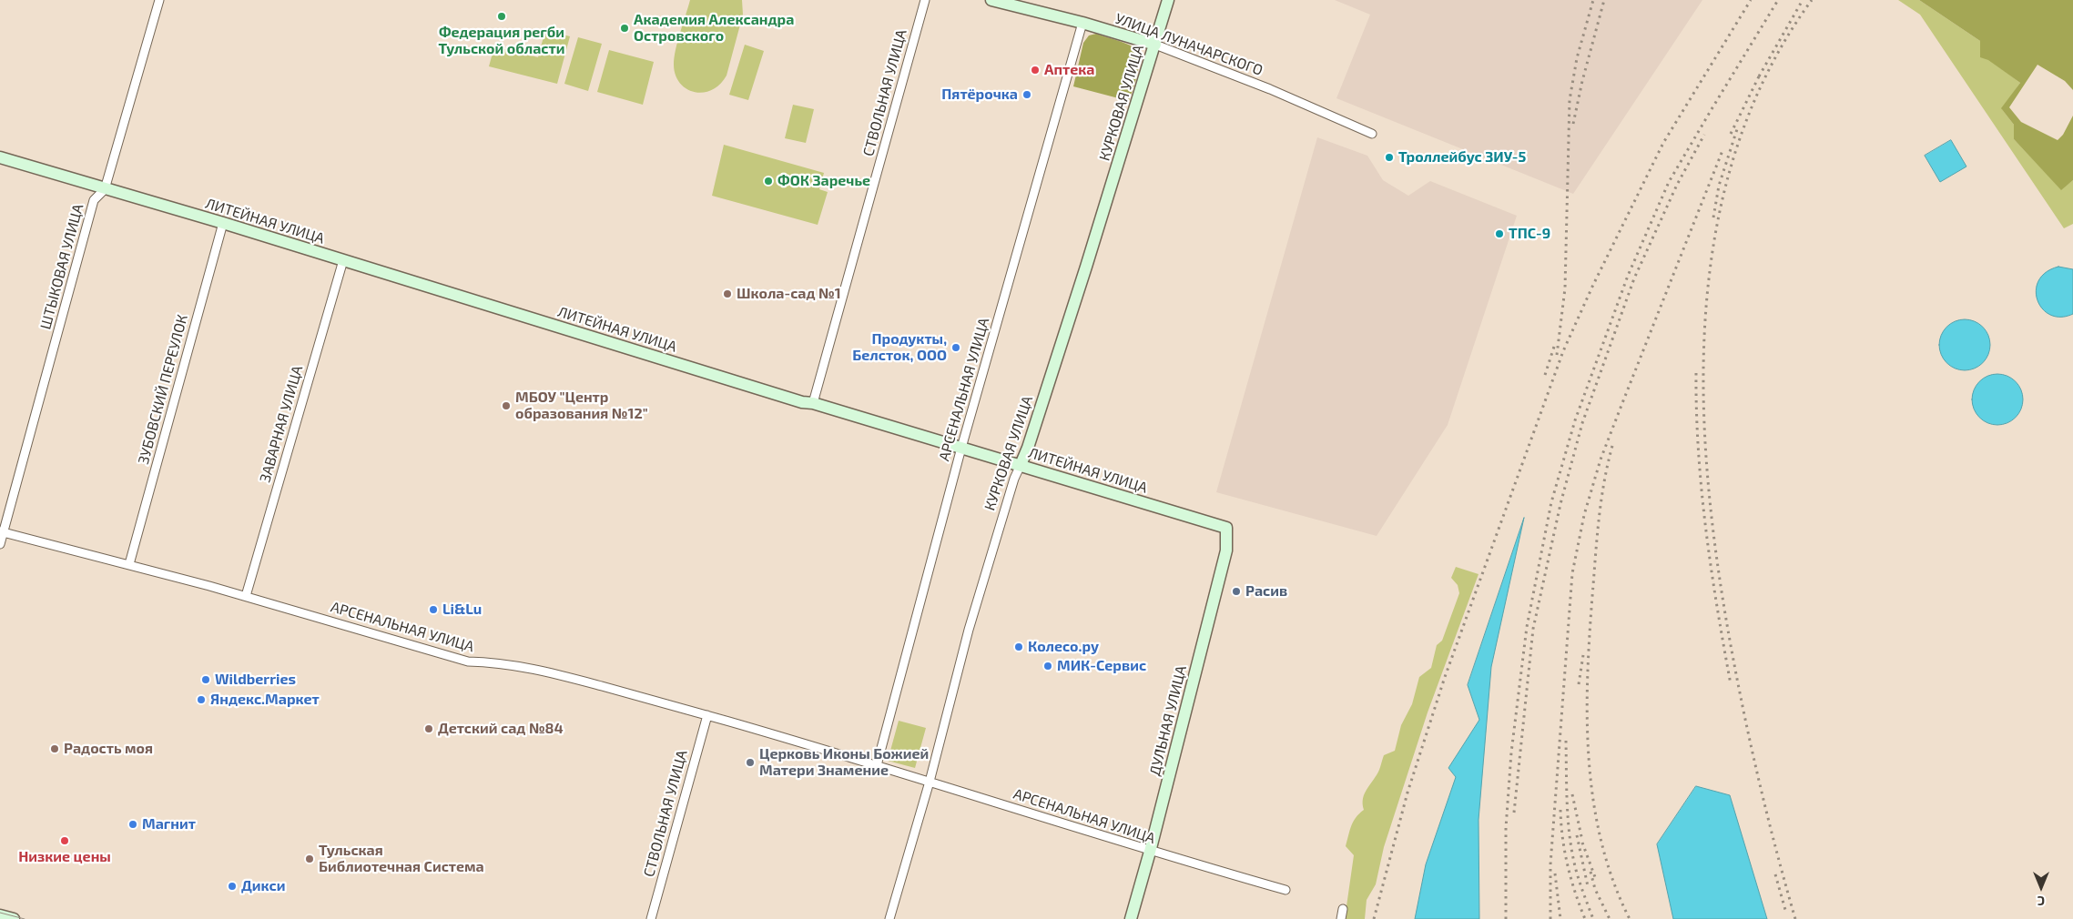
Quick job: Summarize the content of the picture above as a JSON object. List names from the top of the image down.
{
  "streets": {
    "street": [
      "УЛИЦА ЛУНАЧАРСКОГО",
      "СТВОЛЬНАЯ УЛИЦА",
      "КУРКОВАЯ УЛИЦА",
      "ЛИТЕЙНАЯ УЛИЦА",
      "ШТЫКОВАЯ УЛИЦА",
      "ЗУБОВСКИЙ ПЕРЕУЛОК",
      "АРСЕНАЛЬНАЯ УЛИЦА",
      "ЗАВАРНАЯ УЛИЦА",
      "ДУЛЬНАЯ УЛИЦА"
    ]
  },
  "crossings": [
    ["УЛИЦА ЛУНАЧАРСКОГО", "КУРКОВАЯ УЛИЦА"],
    ["УЛИЦА ЛУНАЧАРСКОГО", "АРСЕНАЛЬНАЯ УЛИЦА"],
    ["СТВОЛЬНАЯ УЛИЦА", "ЛИТЕЙНАЯ УЛИЦА"],
    ["СТВОЛЬНАЯ УЛИЦА", "АРСЕНАЛЬНАЯ УЛИЦА"],
    ["КУРКОВАЯ УЛИЦА", "ЛИТЕЙНАЯ УЛИЦА"],
    ["КУРКОВАЯ УЛИЦА", "АРСЕНАЛЬНАЯ УЛИЦА"],
    ["ЛИТЕЙНАЯ УЛИЦА", "ШТЫКОВАЯ УЛИЦА"],
    ["ЛИТЕЙНАЯ УЛИЦА", "ЗУБОВСКИЙ ПЕРЕУЛОК"],
    ["ЛИТЕЙНАЯ УЛИЦА", "АРСЕНАЛЬНАЯ УЛИЦА"],
    ["ЛИТЕЙНАЯ УЛИЦА", "ЗАВАРНАЯ УЛИЦА"],
    ["ЛИТЕЙНАЯ УЛИЦА", "ДУЛЬНАЯ УЛИЦА"],
    ["ШТЫКОВАЯ УЛИЦА", "АРСЕНАЛЬНАЯ УЛИЦА"],
    ["ЗУБОВСКИЙ ПЕРЕУЛОК", "АРСЕНАЛЬНАЯ УЛИЦА"],
    ["АРСЕНАЛЬНАЯ УЛИЦА", "ЗАВАРНАЯ УЛИЦА"],
    ["АРСЕНАЛЬНАЯ УЛИЦА", "ДУЛЬНАЯ УЛИЦА"]
  ],
  "places": [
    "Федерация регби Тульской области",
    "Академия Александра Островского",
    "Аптека",
    "Пятёрочка",
    "Троллейбус ЗИУ-5",
    "ФОК Заречье",
    "ТПС-9",
    "Школа-сад №1",
    "Продукты, Белсток, ООО",
    "МБОУ \"Центр образования №12\"",
    "Расив",
    "Li&Lu",
    "Колесо.ру",
    "МИК-Сервис",
    "Wildberries",
    "Яндекс.Маркет",
    "Детский сад №84",
    "Радость моя",
    "Церковь Иконы Божией Матери Знамение",
    "Магнит",
    "Низкие цены",
    "Тульская Библиотечная Система",
    "Дикси"
  ],
  "north": "bottom"
}
